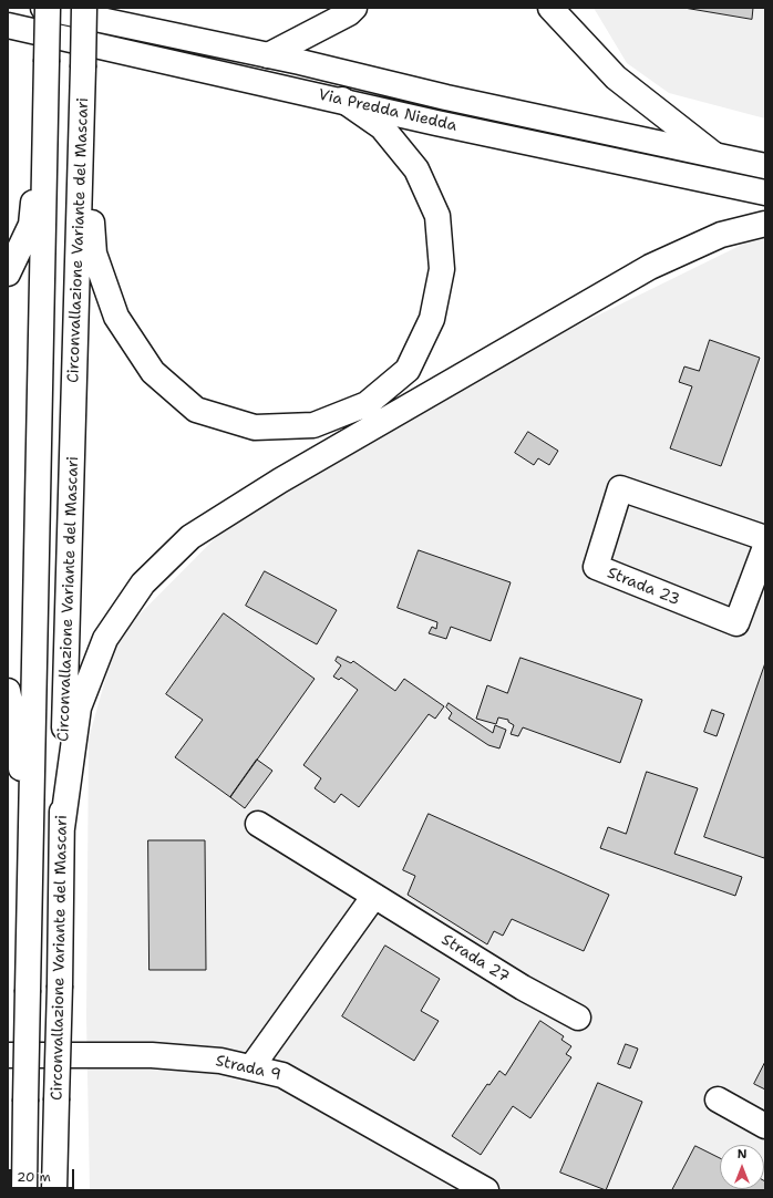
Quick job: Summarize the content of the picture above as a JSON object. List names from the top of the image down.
{
  "streets": {
    "main road": [
      "Via Predda Niedda",
      "Circonvallazione Variante del Mascari",
      "Strada 23",
      "Strada 27",
      "Strada 9"
    ]
  },
  "scale_bar": "20 m",
  "north": "top"
}
